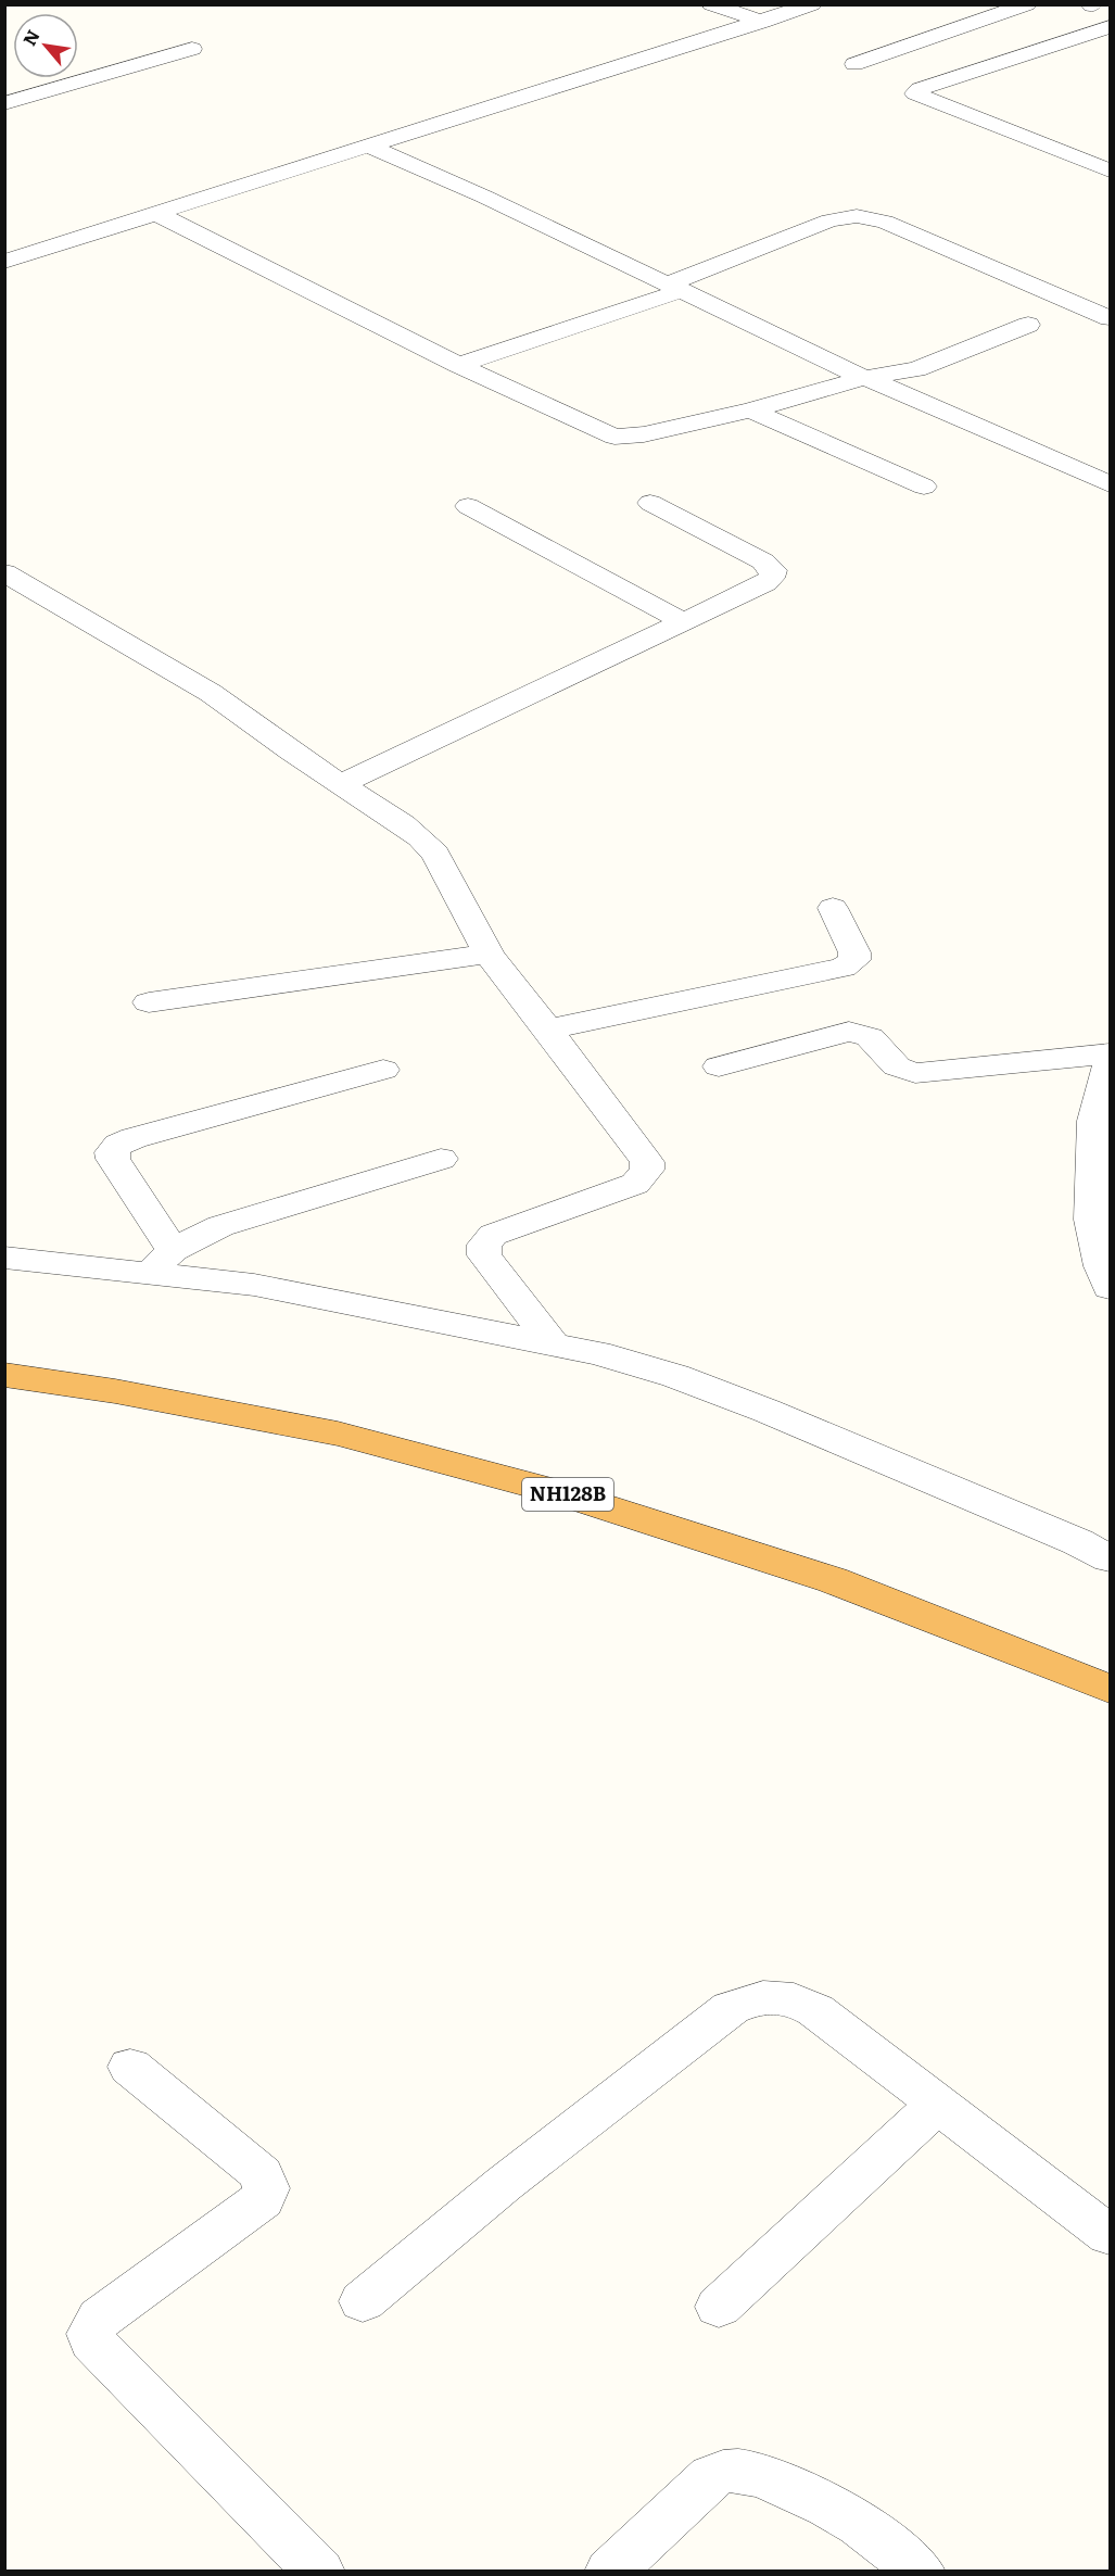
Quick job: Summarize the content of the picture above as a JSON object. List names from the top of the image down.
{
  "streets": {
    "highway": ["NH128B"]
  },
  "north": "top left"
}
